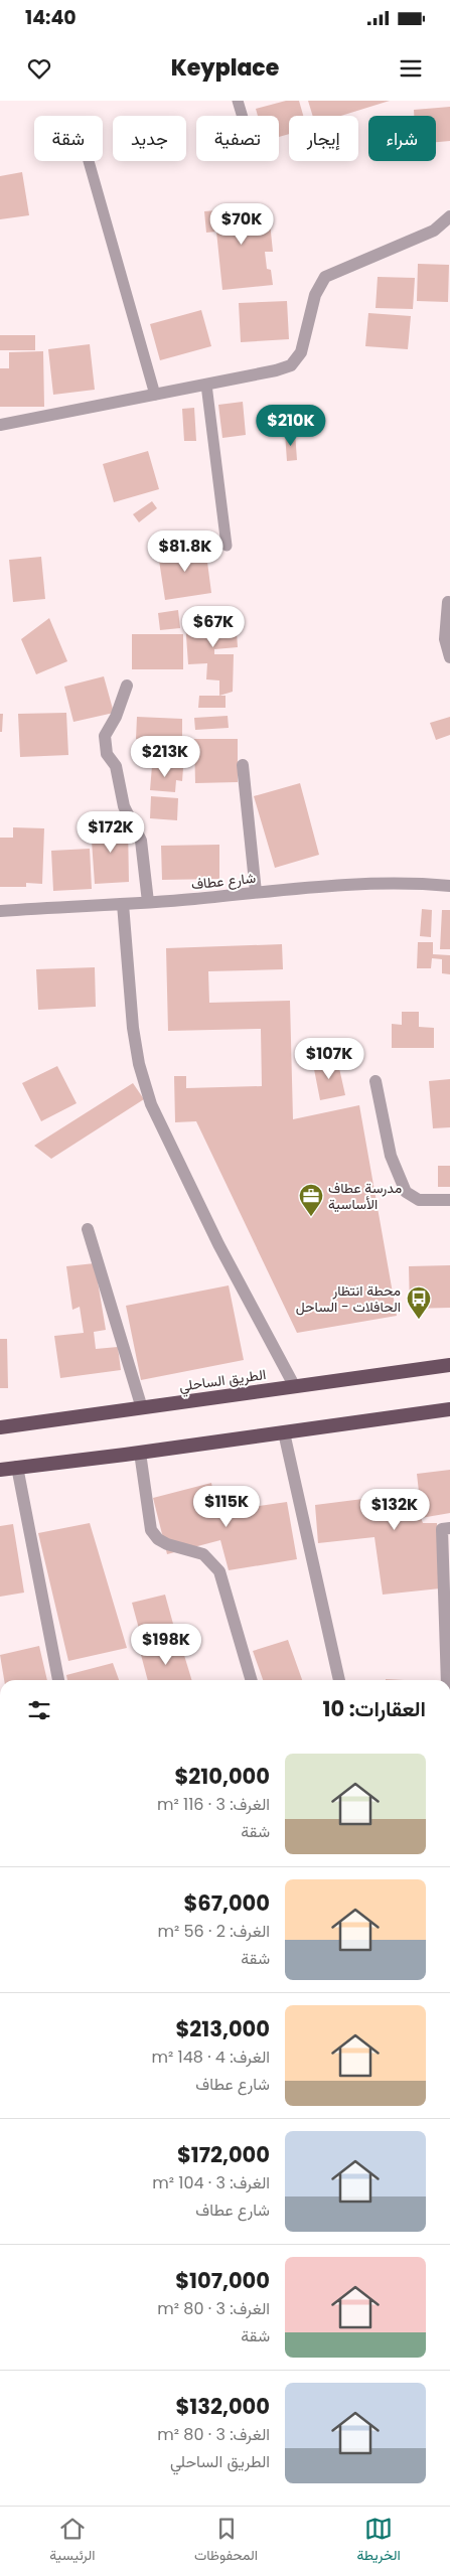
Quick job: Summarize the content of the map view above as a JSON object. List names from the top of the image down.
{
  "streets": {
    "highway": ["الطريق الساحلي"],
    "street": ["شارع عطاف"]
  },
  "places": {
    "office": ["مدرسة عطاف الأساسية"],
    "bus stop": ["محطة انتظار الحافلات - الساحل"]
  },
  "page": {
    "status": "14:40",
    "header": "Keyplace",
    "chip": [
      "شراء",
      "إيجار",
      "تصفية",
      "جديد",
      "شقة"
    ],
    "price": [
      "$70K",
      "$210K",
      "$81.8K",
      "$67K",
      "$213K",
      "$172K",
      "$107K",
      "$115K",
      "$132K",
      "$198K"
    ],
    "heading": "العقارات: 10",
    "list": [
      {
        "name": "$210,000",
        "note": "الغرف: 3 · 116 m² · شقة"
      },
      {
        "name": "$67,000",
        "note": "الغرف: 2 · 56 m² · شقة"
      },
      {
        "name": "$213,000",
        "note": "الغرف: 4 · 148 m² · شارع عطاف"
      },
      {
        "name": "$172,000",
        "note": "الغرف: 3 · 104 m² · شارع عطاف"
      },
      {
        "name": "$107,000",
        "note": "الغرف: 3 · 80 m² · شقة"
      },
      {
        "name": "$132,000",
        "note": "الغرف: 3 · 80 m² · الطريق الساحلي"
      }
    ],
    "tabs": ["الخريطة", "المحفوظات", "الرئيسية"]
  }
}
